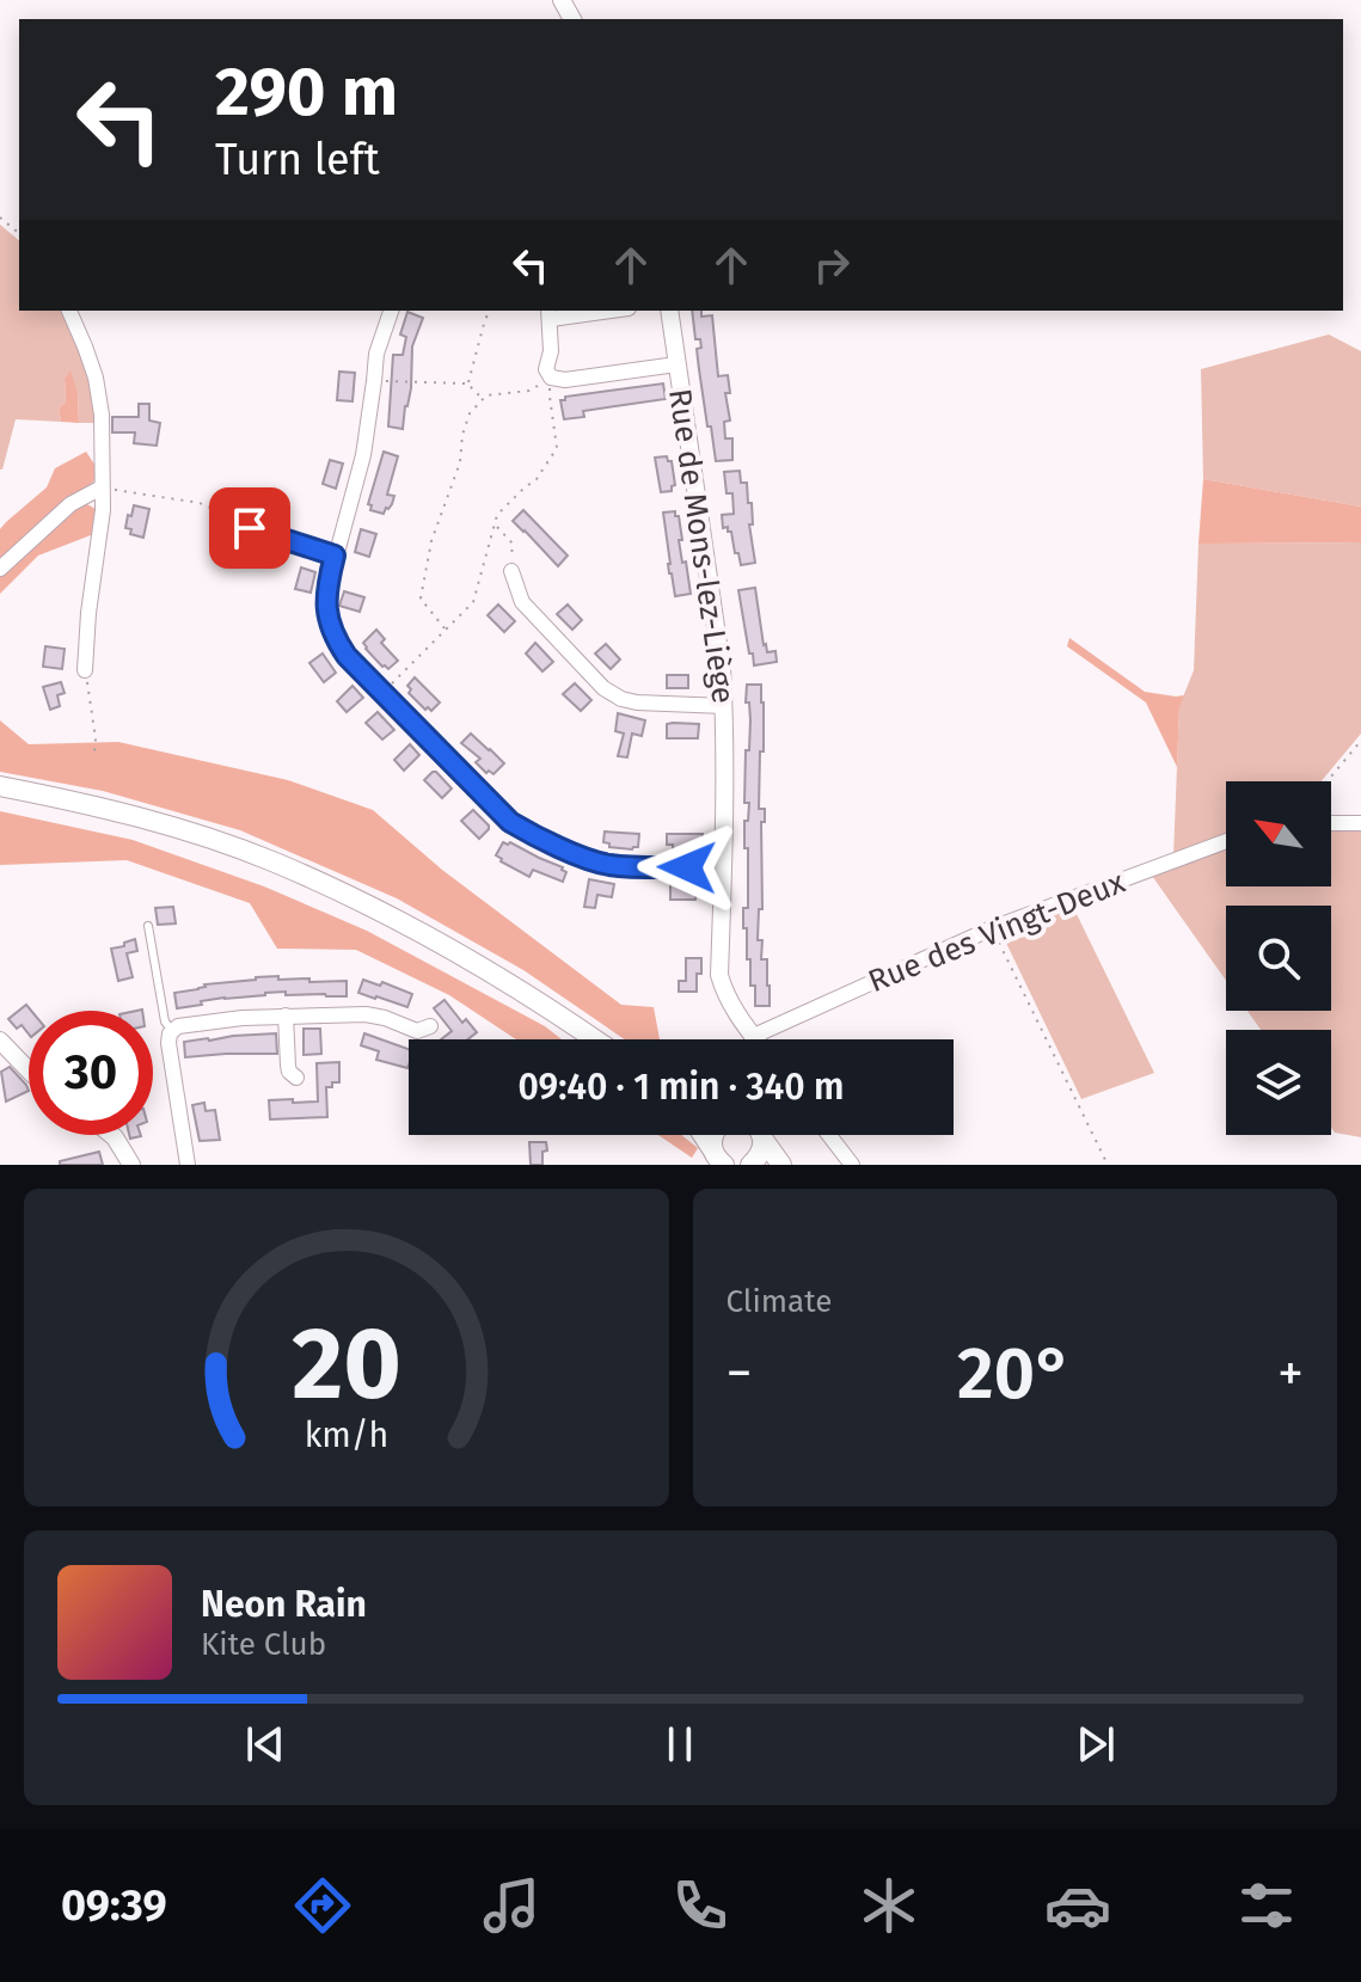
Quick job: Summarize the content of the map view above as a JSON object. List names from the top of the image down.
{
  "streets": {
    "street": ["Rue de Mons-lez-Liège", "Rue des Vingt-Deux"]
  },
  "crossings": [
    ["Rue de Mons-lez-Liège", "Rue des Vingt-Deux"]
  ],
  "north": "top left",
  "page": {
    "turn": ["290 m", "Turn left"],
    "limit": "30",
    "trip": "09:40 · 1 min · 340 m",
    "tile": "Climate",
    "heat": ["−", "20°", "+"],
    "song": ["Neon Rain", "Kite Club"],
    "tabs": "09:39",
    "gauge": ["20", "km/h"]
  }
}
